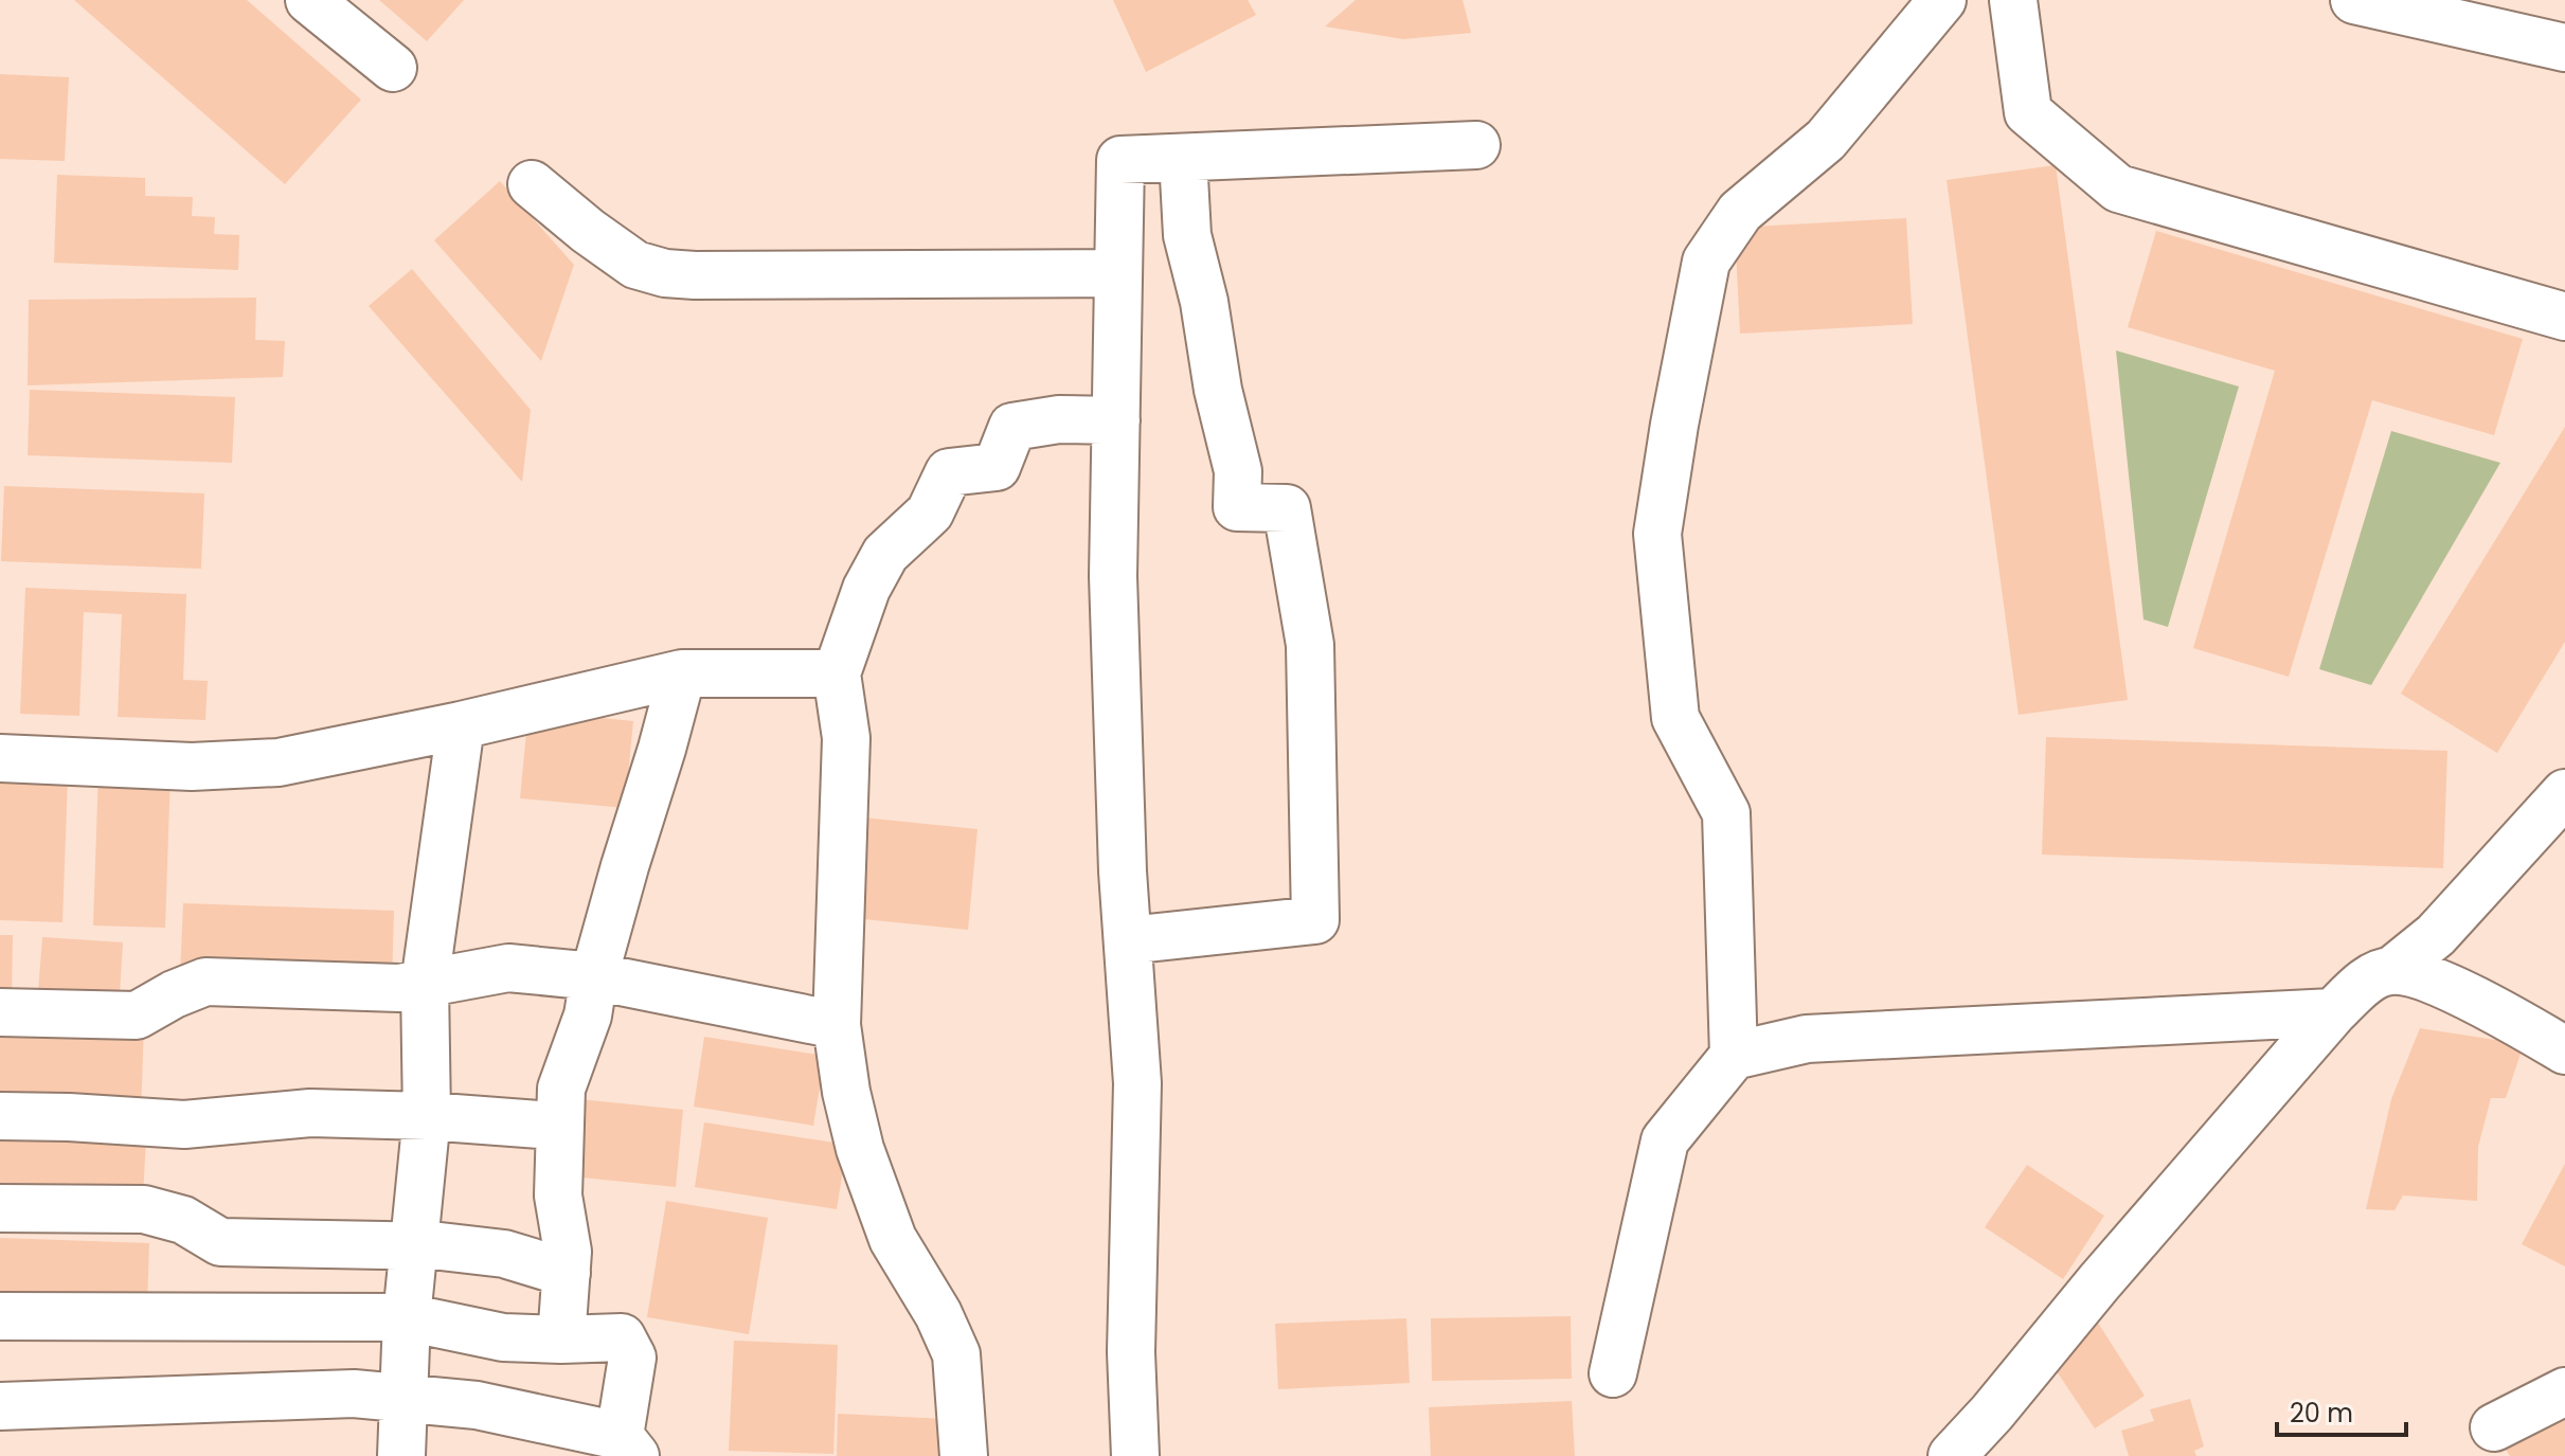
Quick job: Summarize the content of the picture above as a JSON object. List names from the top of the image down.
{
  "scale_bar": "20 m"
}
